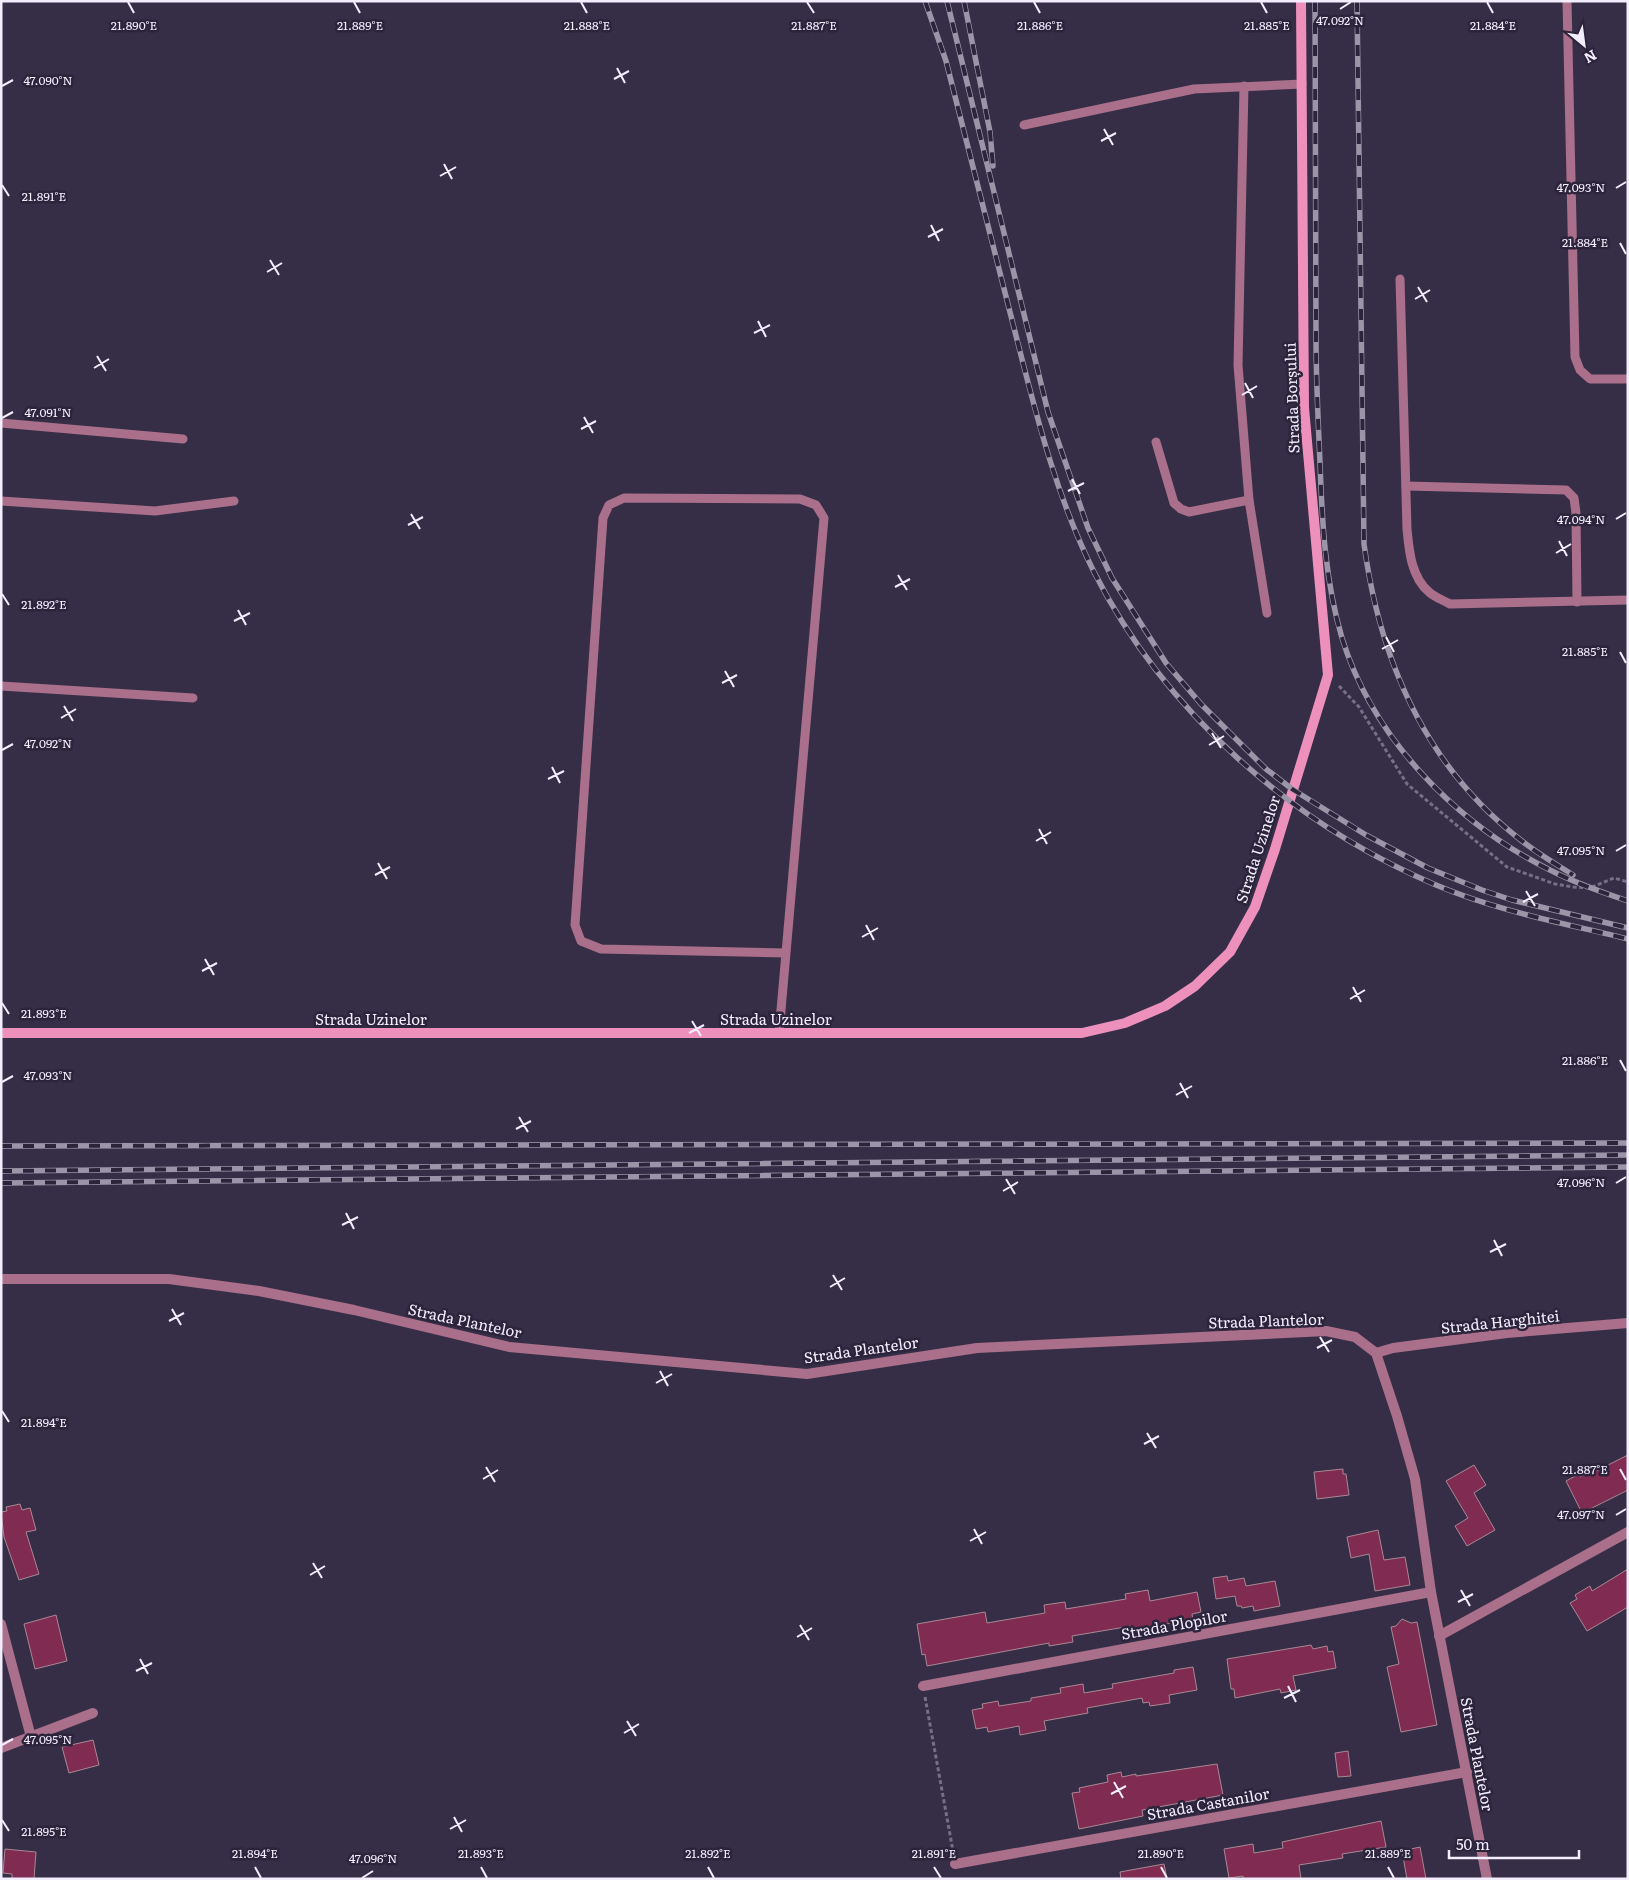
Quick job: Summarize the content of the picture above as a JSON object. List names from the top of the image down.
{
  "streets": {
    "street": [
      "Strada Borșului",
      "Strada Uzinelor",
      "Strada Plantelor",
      "Strada Harghitei",
      "Strada Plopilor",
      "Strada Castanilor"
    ]
  },
  "crossings": [
    ["Strada Borșului", "Strada Uzinelor"],
    ["Strada Plantelor", "Strada Harghitei"],
    ["Strada Plantelor", "Strada Plopilor"],
    ["Strada Plantelor", "Strada Castanilor"]
  ],
  "scale_bar": "50 m",
  "north": "bottom right",
  "coordinates": [
    "47.092°N",
    "21.890°E",
    "21.889°E",
    "21.888°E",
    "21.887°E",
    "21.886°E",
    "21.885°E",
    "21.884°E",
    "47.090°N",
    "47.093°N",
    "21.891°E",
    "47.091°N",
    "47.094°N",
    "21.892°E",
    "47.095°N",
    "21.893°E",
    "47.096°N",
    "21.894°E",
    "47.097°N",
    "21.895°E"
  ]
}
